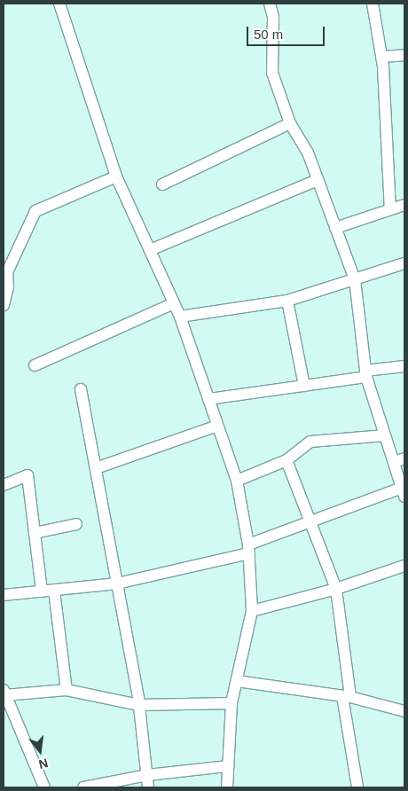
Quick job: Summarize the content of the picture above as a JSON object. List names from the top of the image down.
{
  "scale_bar": "50 m",
  "north": "bottom"
}
